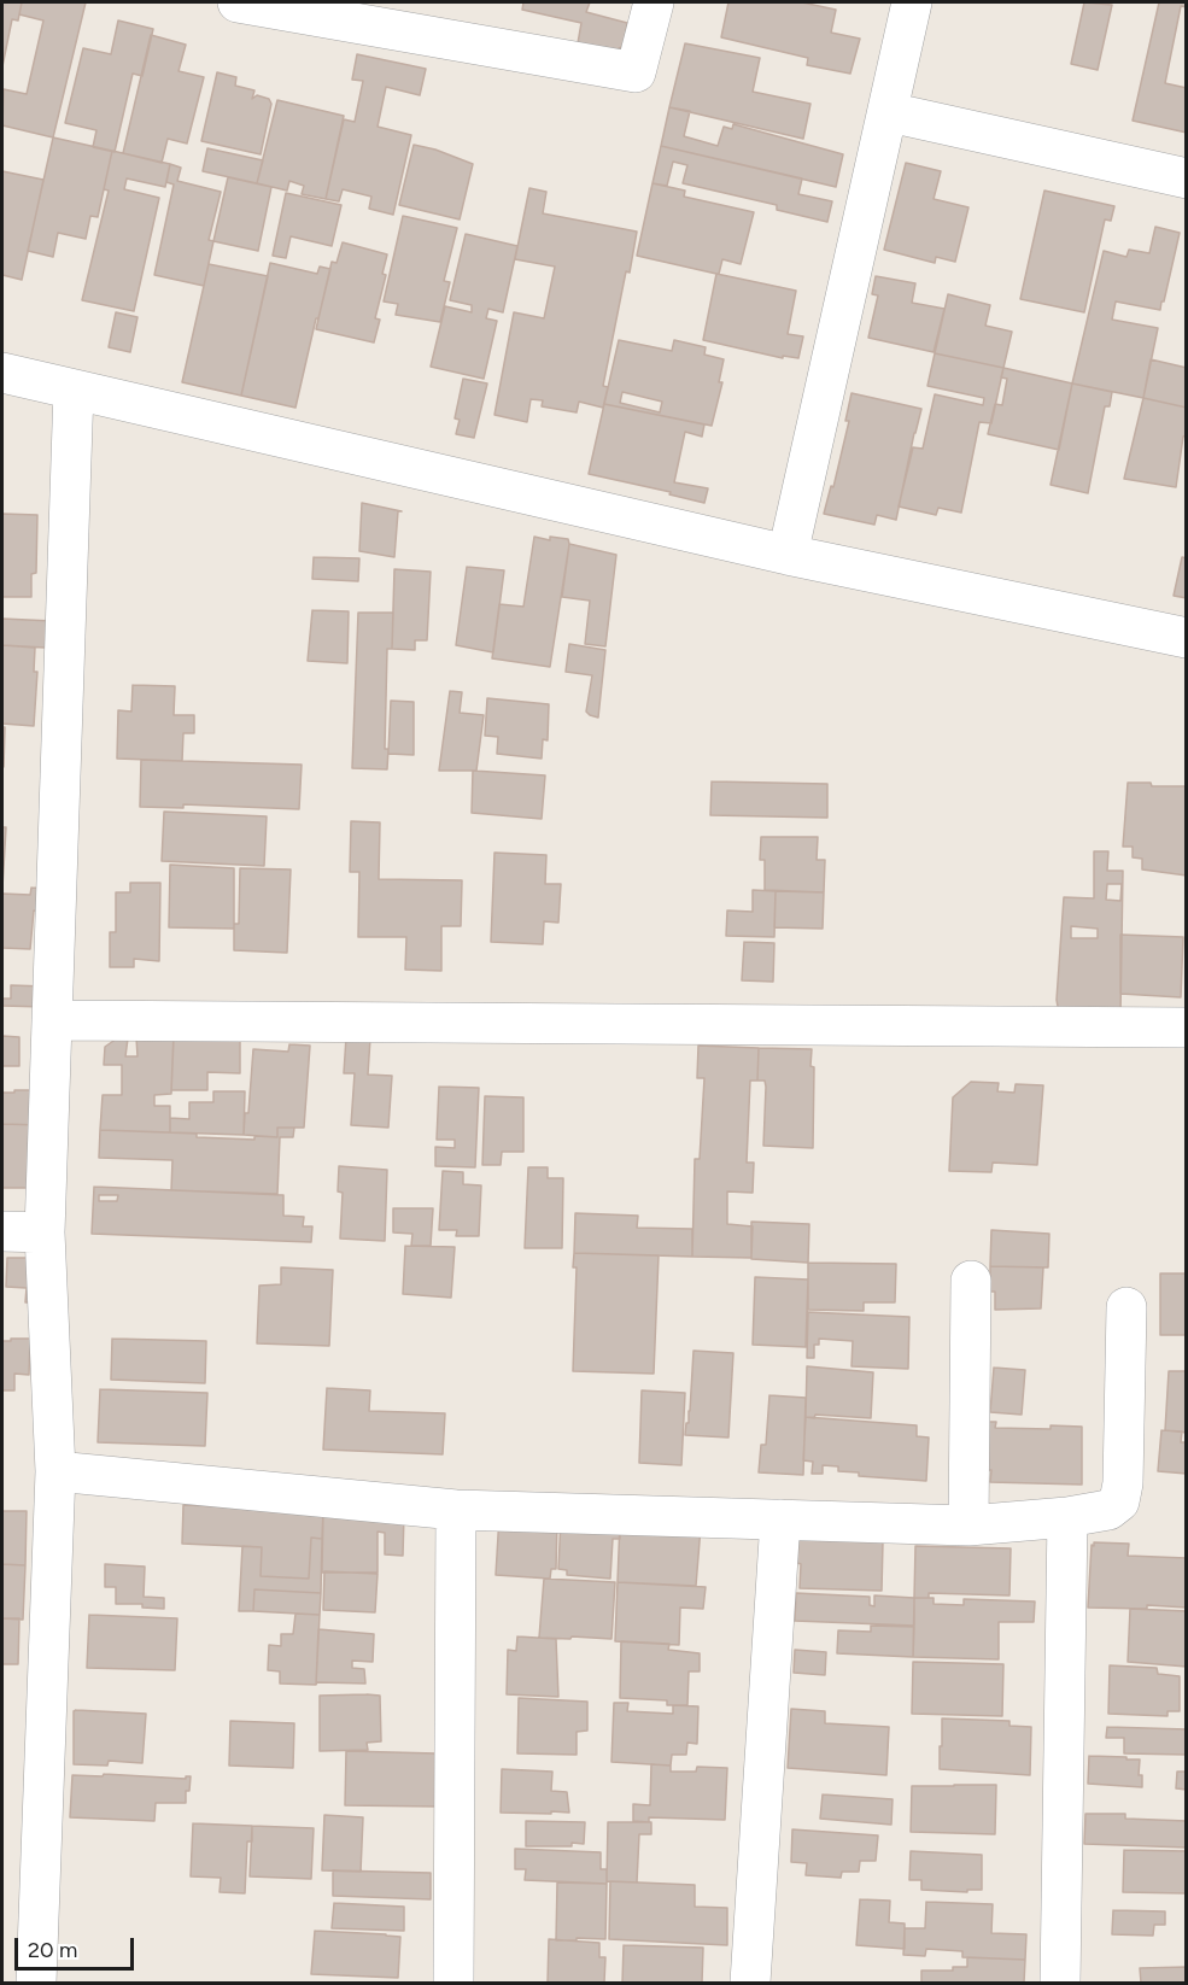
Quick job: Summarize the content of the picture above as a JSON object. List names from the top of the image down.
{
  "scale_bar": "20 m"
}
